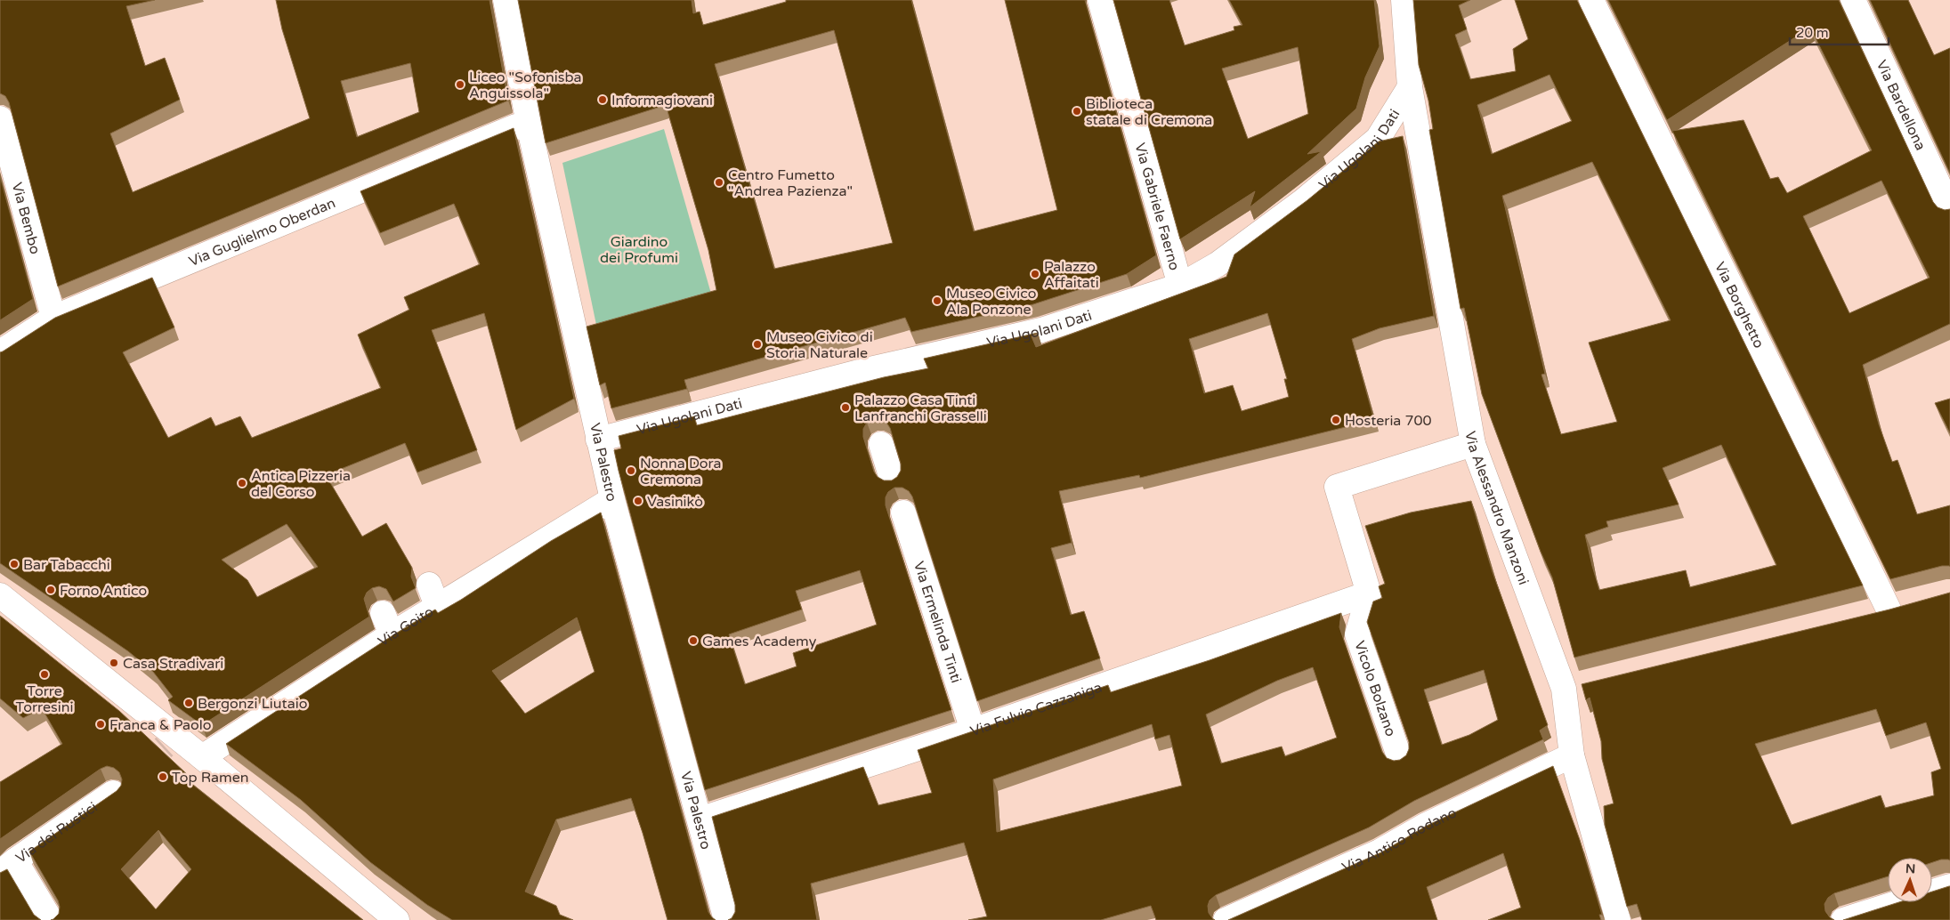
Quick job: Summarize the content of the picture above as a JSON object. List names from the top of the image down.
{
  "streets": {
    "street": [
      "Via Bardellona",
      "Via Ugolani Dati",
      "Via Gabriele Faerno",
      "Via Bembo",
      "Via Guglielmo Oberdan",
      "Via Borghetto",
      "Via Palestro",
      "Via Alessandro Manzoni",
      "Via Ermelinda Tinti",
      "Via Goito",
      "Vicolo Bolzano",
      "Via Fulvio Cazzaniga",
      "Via dei Rustici",
      "Via Antico Rodano"
    ]
  },
  "crossings": [
    ["Via Ugolani Dati", "Via Gabriele Faerno"],
    ["Via Ugolani Dati", "Via Palestro"],
    ["Via Ugolani Dati", "Via Alessandro Manzoni"],
    ["Via Bembo", "Via Guglielmo Oberdan"],
    ["Via Guglielmo Oberdan", "Via Palestro"],
    ["Via Palestro", "Via Goito"],
    ["Via Palestro", "Via Fulvio Cazzaniga"],
    ["Via Alessandro Manzoni", "Via Antico Rodano"],
    ["Via Ermelinda Tinti", "Via Fulvio Cazzaniga"],
    ["Vicolo Bolzano", "Via Fulvio Cazzaniga"]
  ],
  "parks": ["Giardino dei Profumi"],
  "places": [
    "Liceo \"Sofonisba Anguissola\"",
    "Informagiovani",
    "Biblioteca statale di Cremona",
    "Centro Fumetto \"Andrea Pazienza\"",
    "Palazzo Affaitati",
    "Museo Civico Ala Ponzone",
    "Museo Civico di Storia Naturale",
    "Palazzo Casa Tinti Lanfranchi Grasselli",
    "Hosteria 700",
    "Nonna Dora Cremona",
    "Antica Pizzeria del Corso",
    "Vasinikò",
    "Bar Tabacchi",
    "Forno Antico",
    "Games Academy",
    "Casa Stradivari",
    "Torre Torresini",
    "Bergonzi Liutaio",
    "Franca & Paolo",
    "Top Ramen"
  ],
  "scale_bar": "20 m",
  "north": "top"
}
